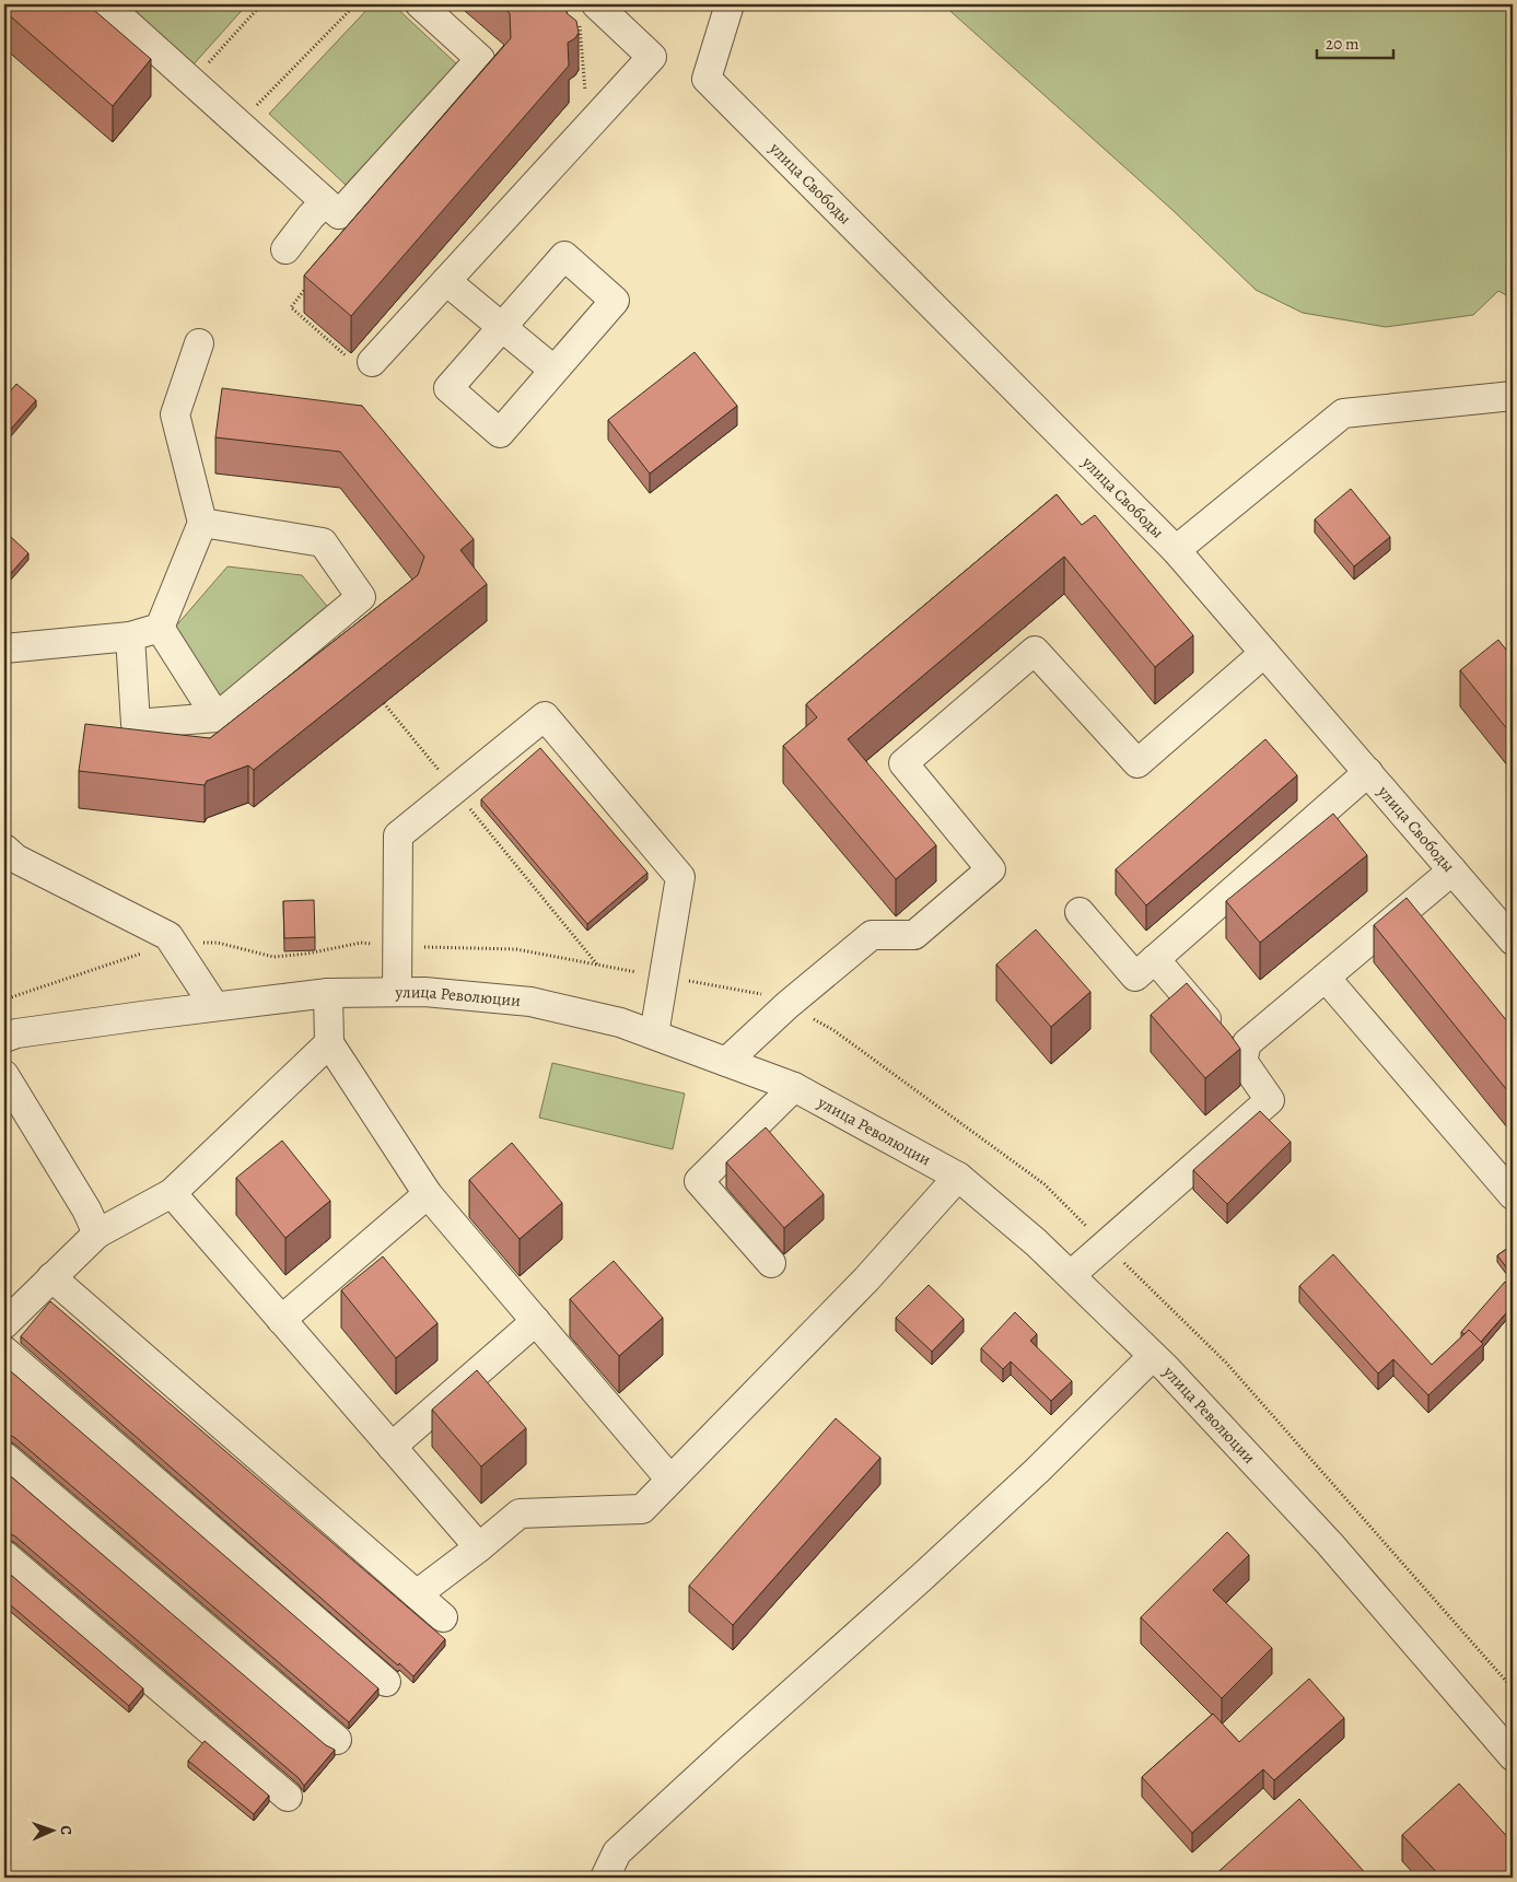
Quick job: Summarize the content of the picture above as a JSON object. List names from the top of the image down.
{
  "streets": {
    "street": ["улица Свободы", "улица Революции"]
  },
  "scale_bar": "20 m",
  "north": "right"
}
